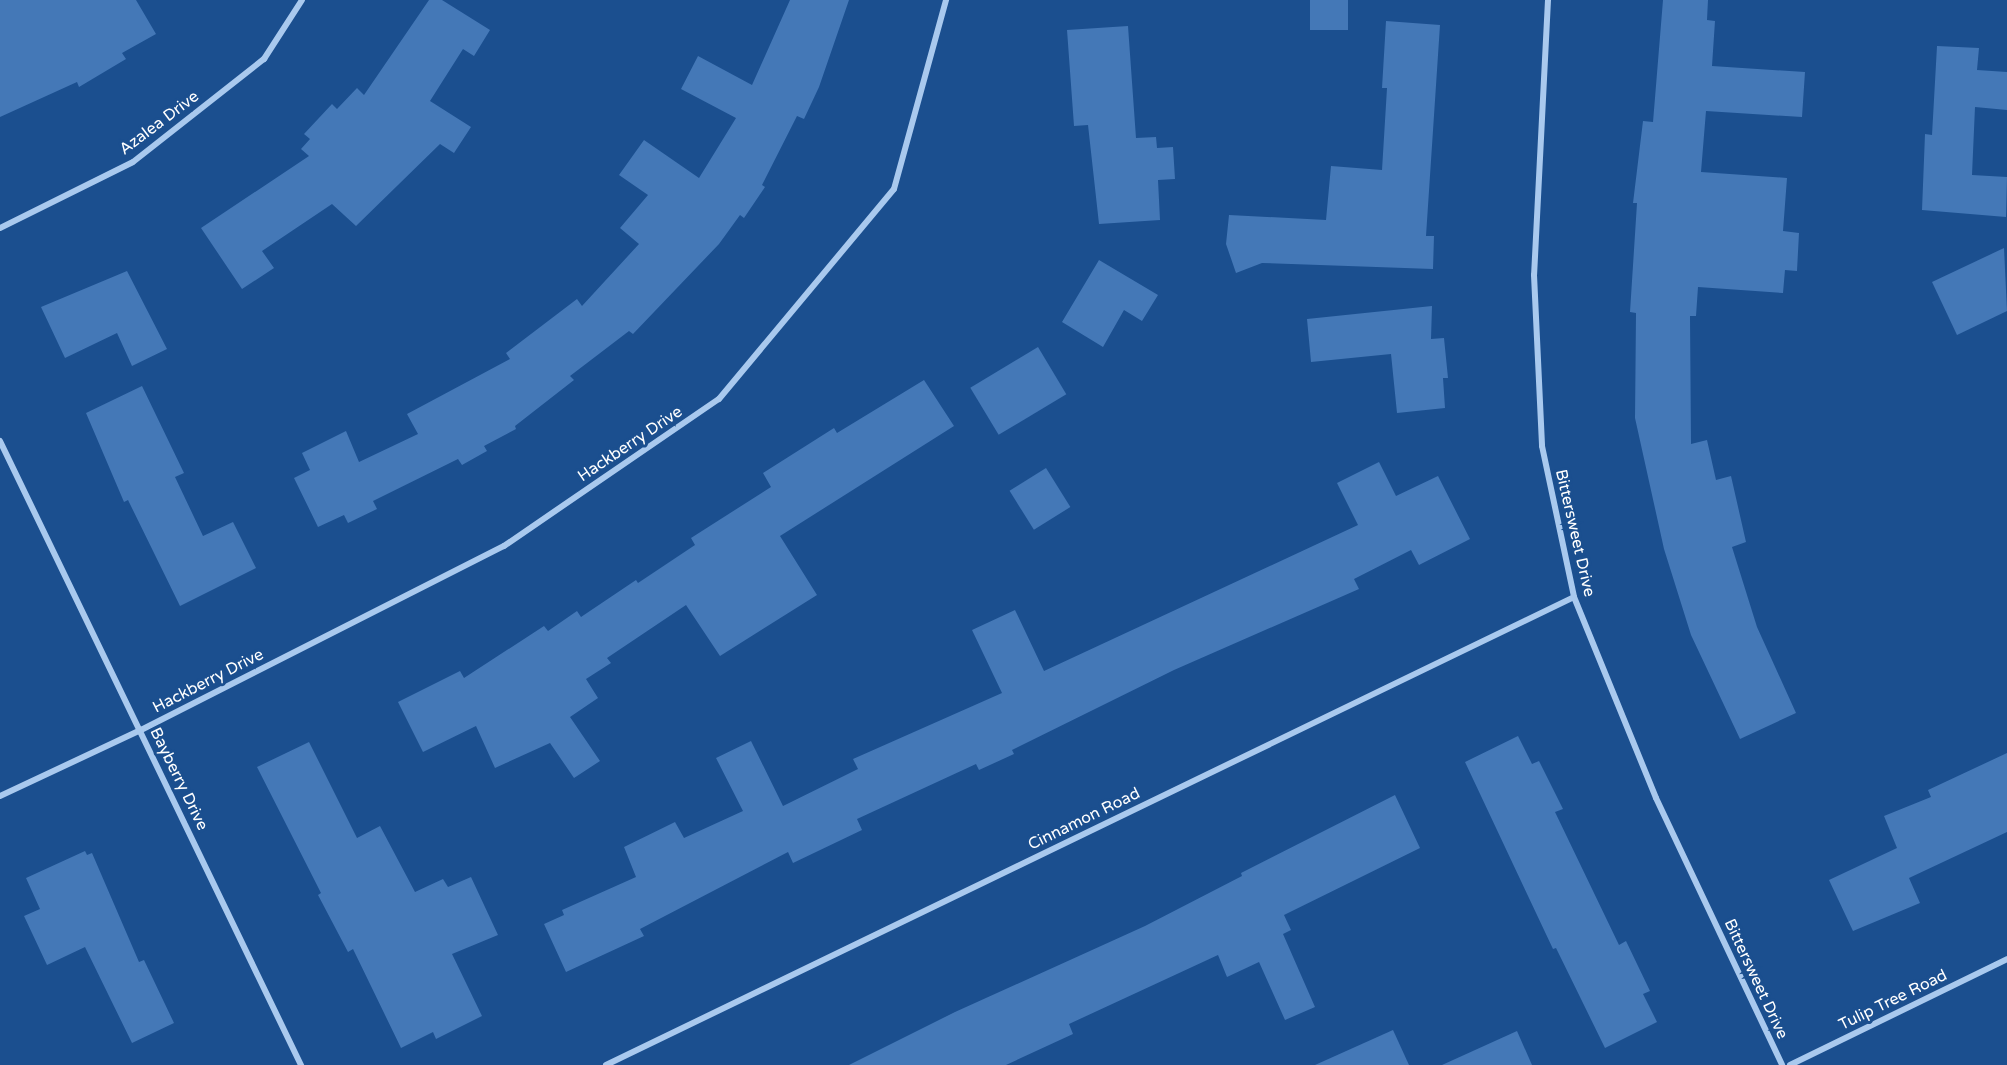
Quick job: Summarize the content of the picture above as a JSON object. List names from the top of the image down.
{
  "streets": {
    "street": [
      "Azalea Drive",
      "Hackberry Drive",
      "Bittersweet Drive",
      "Bayberry Drive",
      "Cinnamon Road",
      "Tulip Tree Road"
    ]
  },
  "crossings": [
    ["Hackberry Drive", "Bayberry Drive"],
    ["Bittersweet Drive", "Cinnamon Road"]
  ]
}
